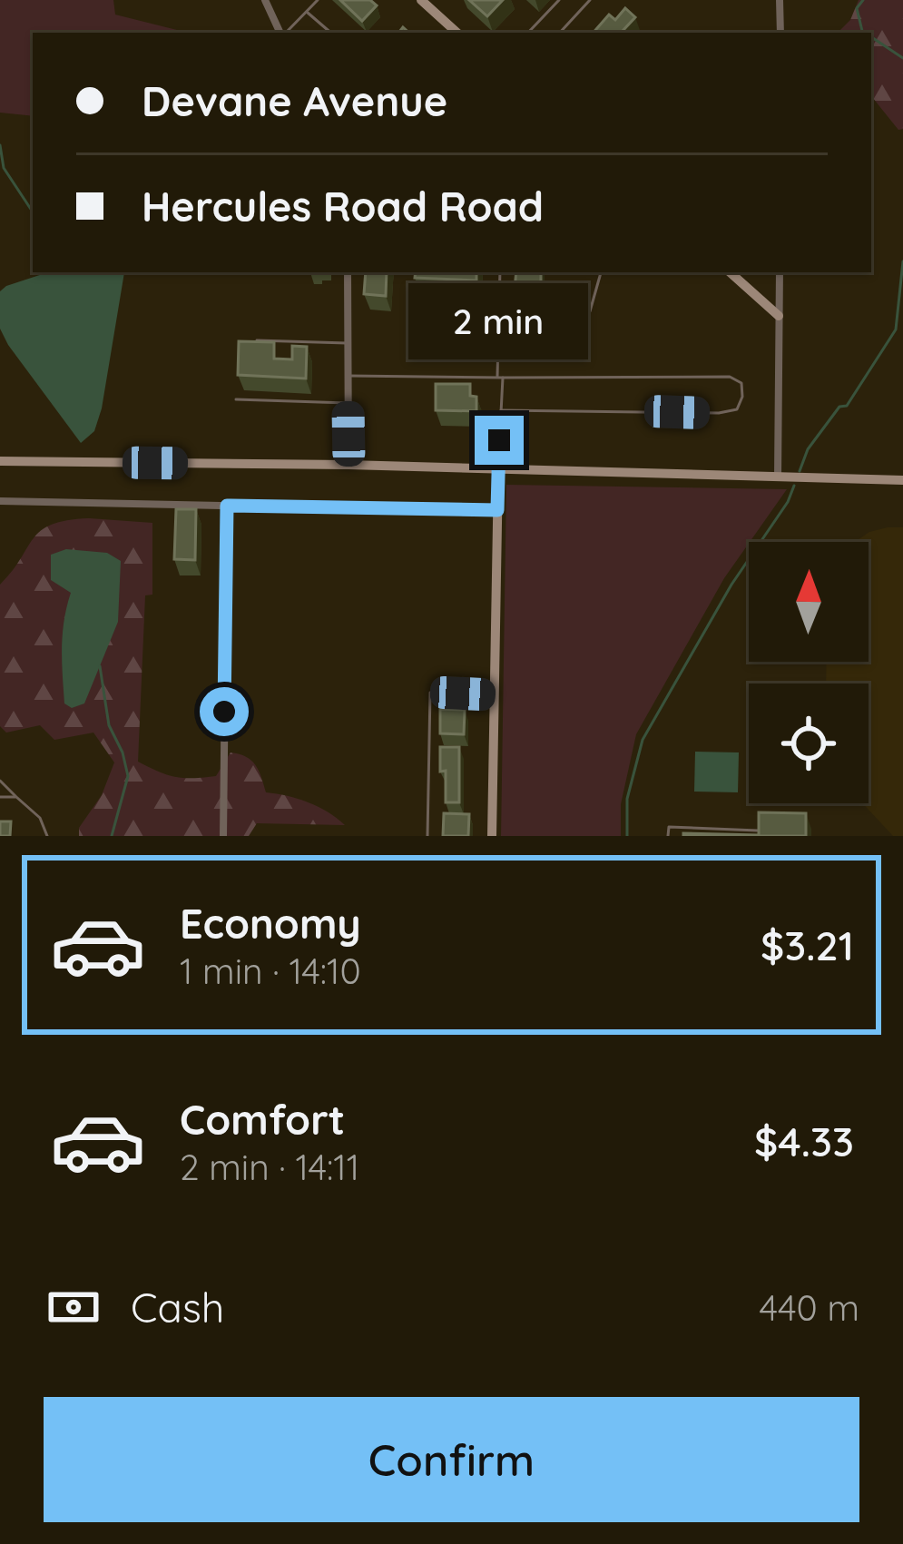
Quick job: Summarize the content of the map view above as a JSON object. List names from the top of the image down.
{
  "north": "top",
  "page": {
    "banner": ["Devane Avenue", "Hercules Road Road"],
    "bubble": "2 min",
    "list": [
      {
        "name": "Economy",
        "note": "1 min · 14:10",
        "value": "$3.21"
      },
      {
        "name": "Comfort",
        "note": "2 min · 14:11",
        "value": "$4.33"
      }
    ],
    "pay": ["Cash", "440 m"],
    "buttons": "Confirm"
  }
}
